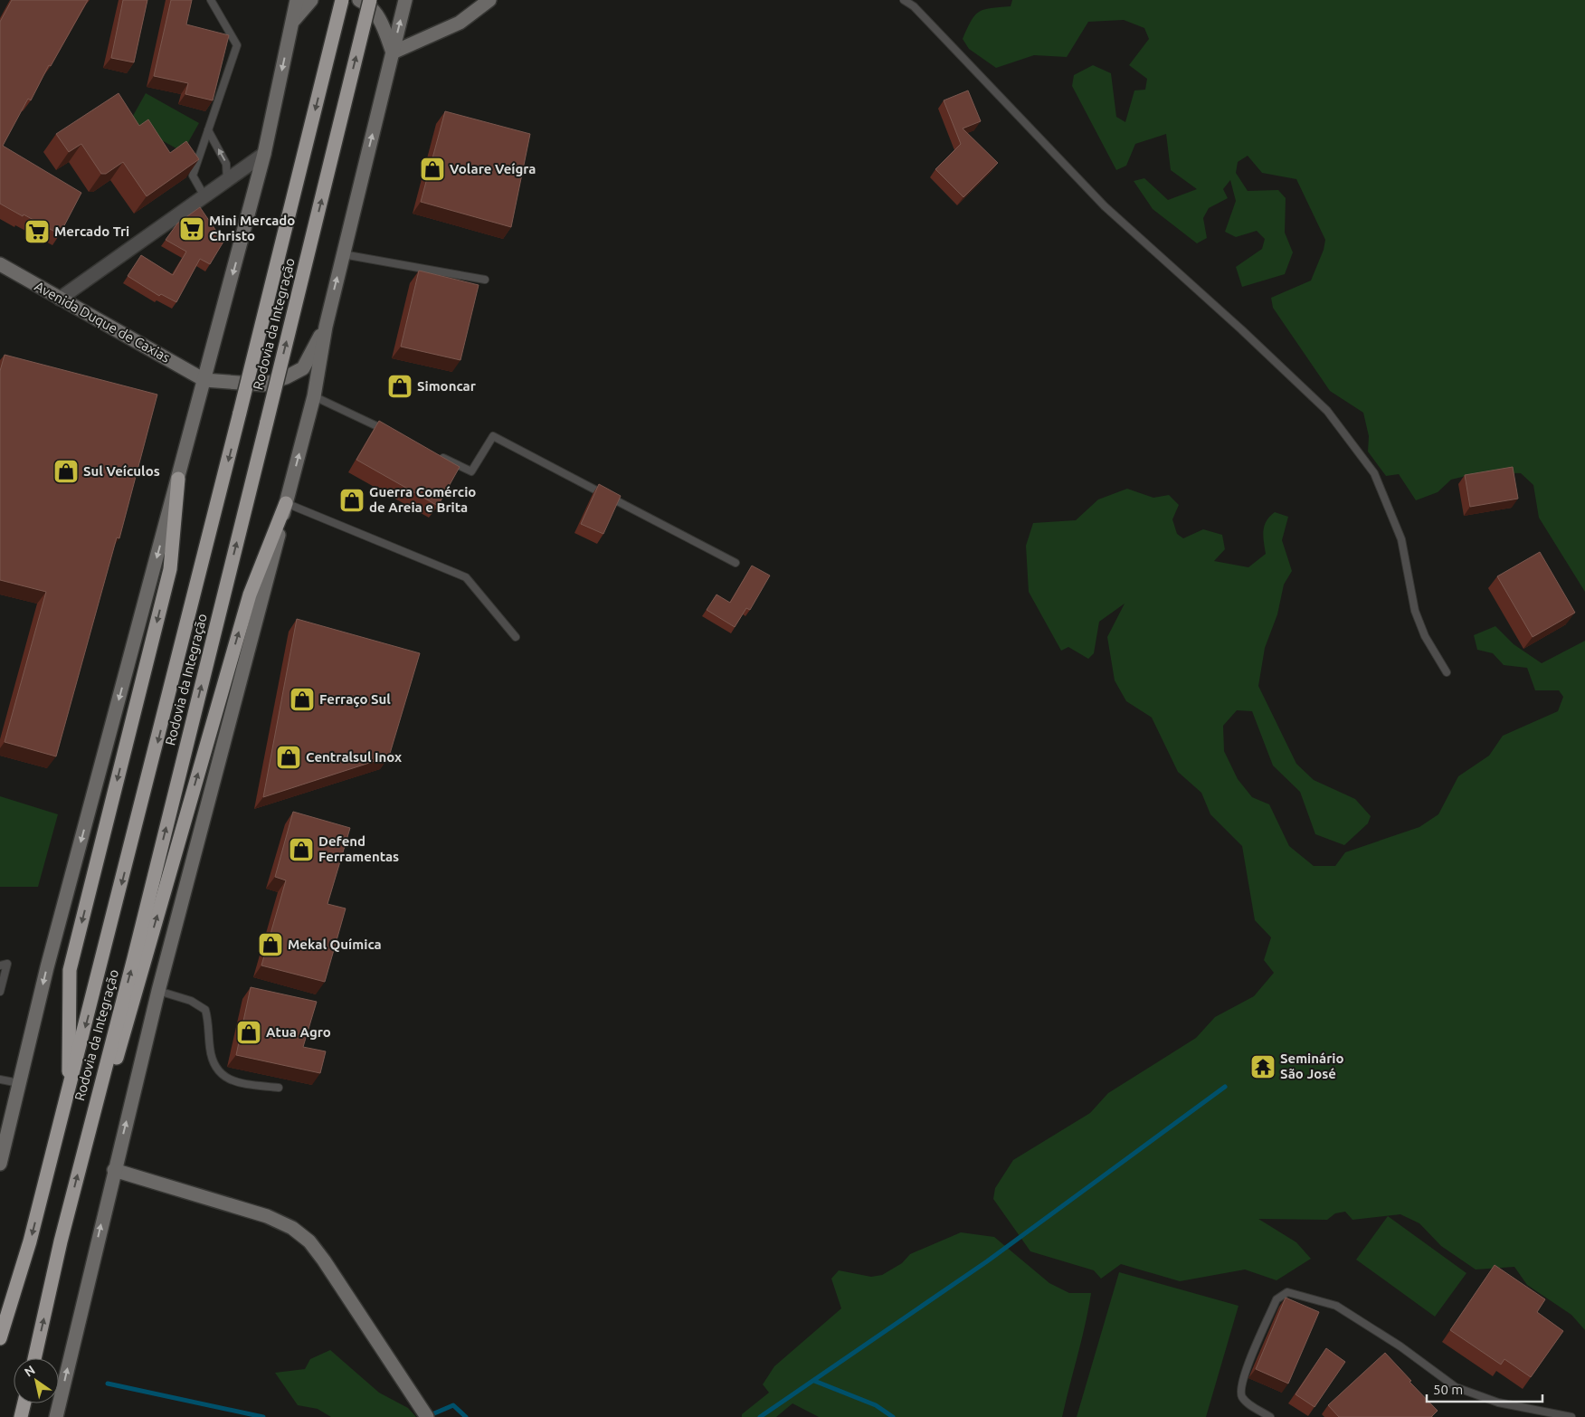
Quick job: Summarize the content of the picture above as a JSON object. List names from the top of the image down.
{
  "streets": {
    "highway": ["Rodovia da Integração"],
    "main road": ["Avenida Duque de Caxias"]
  },
  "places": {
    "shop": [
      "Volare Veígra",
      "Simoncar",
      "Sul Veículos",
      "Guerra Comércio de Areia e Brita",
      "Ferraço Sul",
      "Centralsul Inox",
      "Defend Ferramentas",
      "Mekal Química",
      "Atua Agro"
    ],
    "supermarket": ["Mini Mercado Christo", "Mercado Tri"],
    "temple": ["Seminário São José"]
  },
  "scale_bar": "50 m",
  "north": "top left"
}
